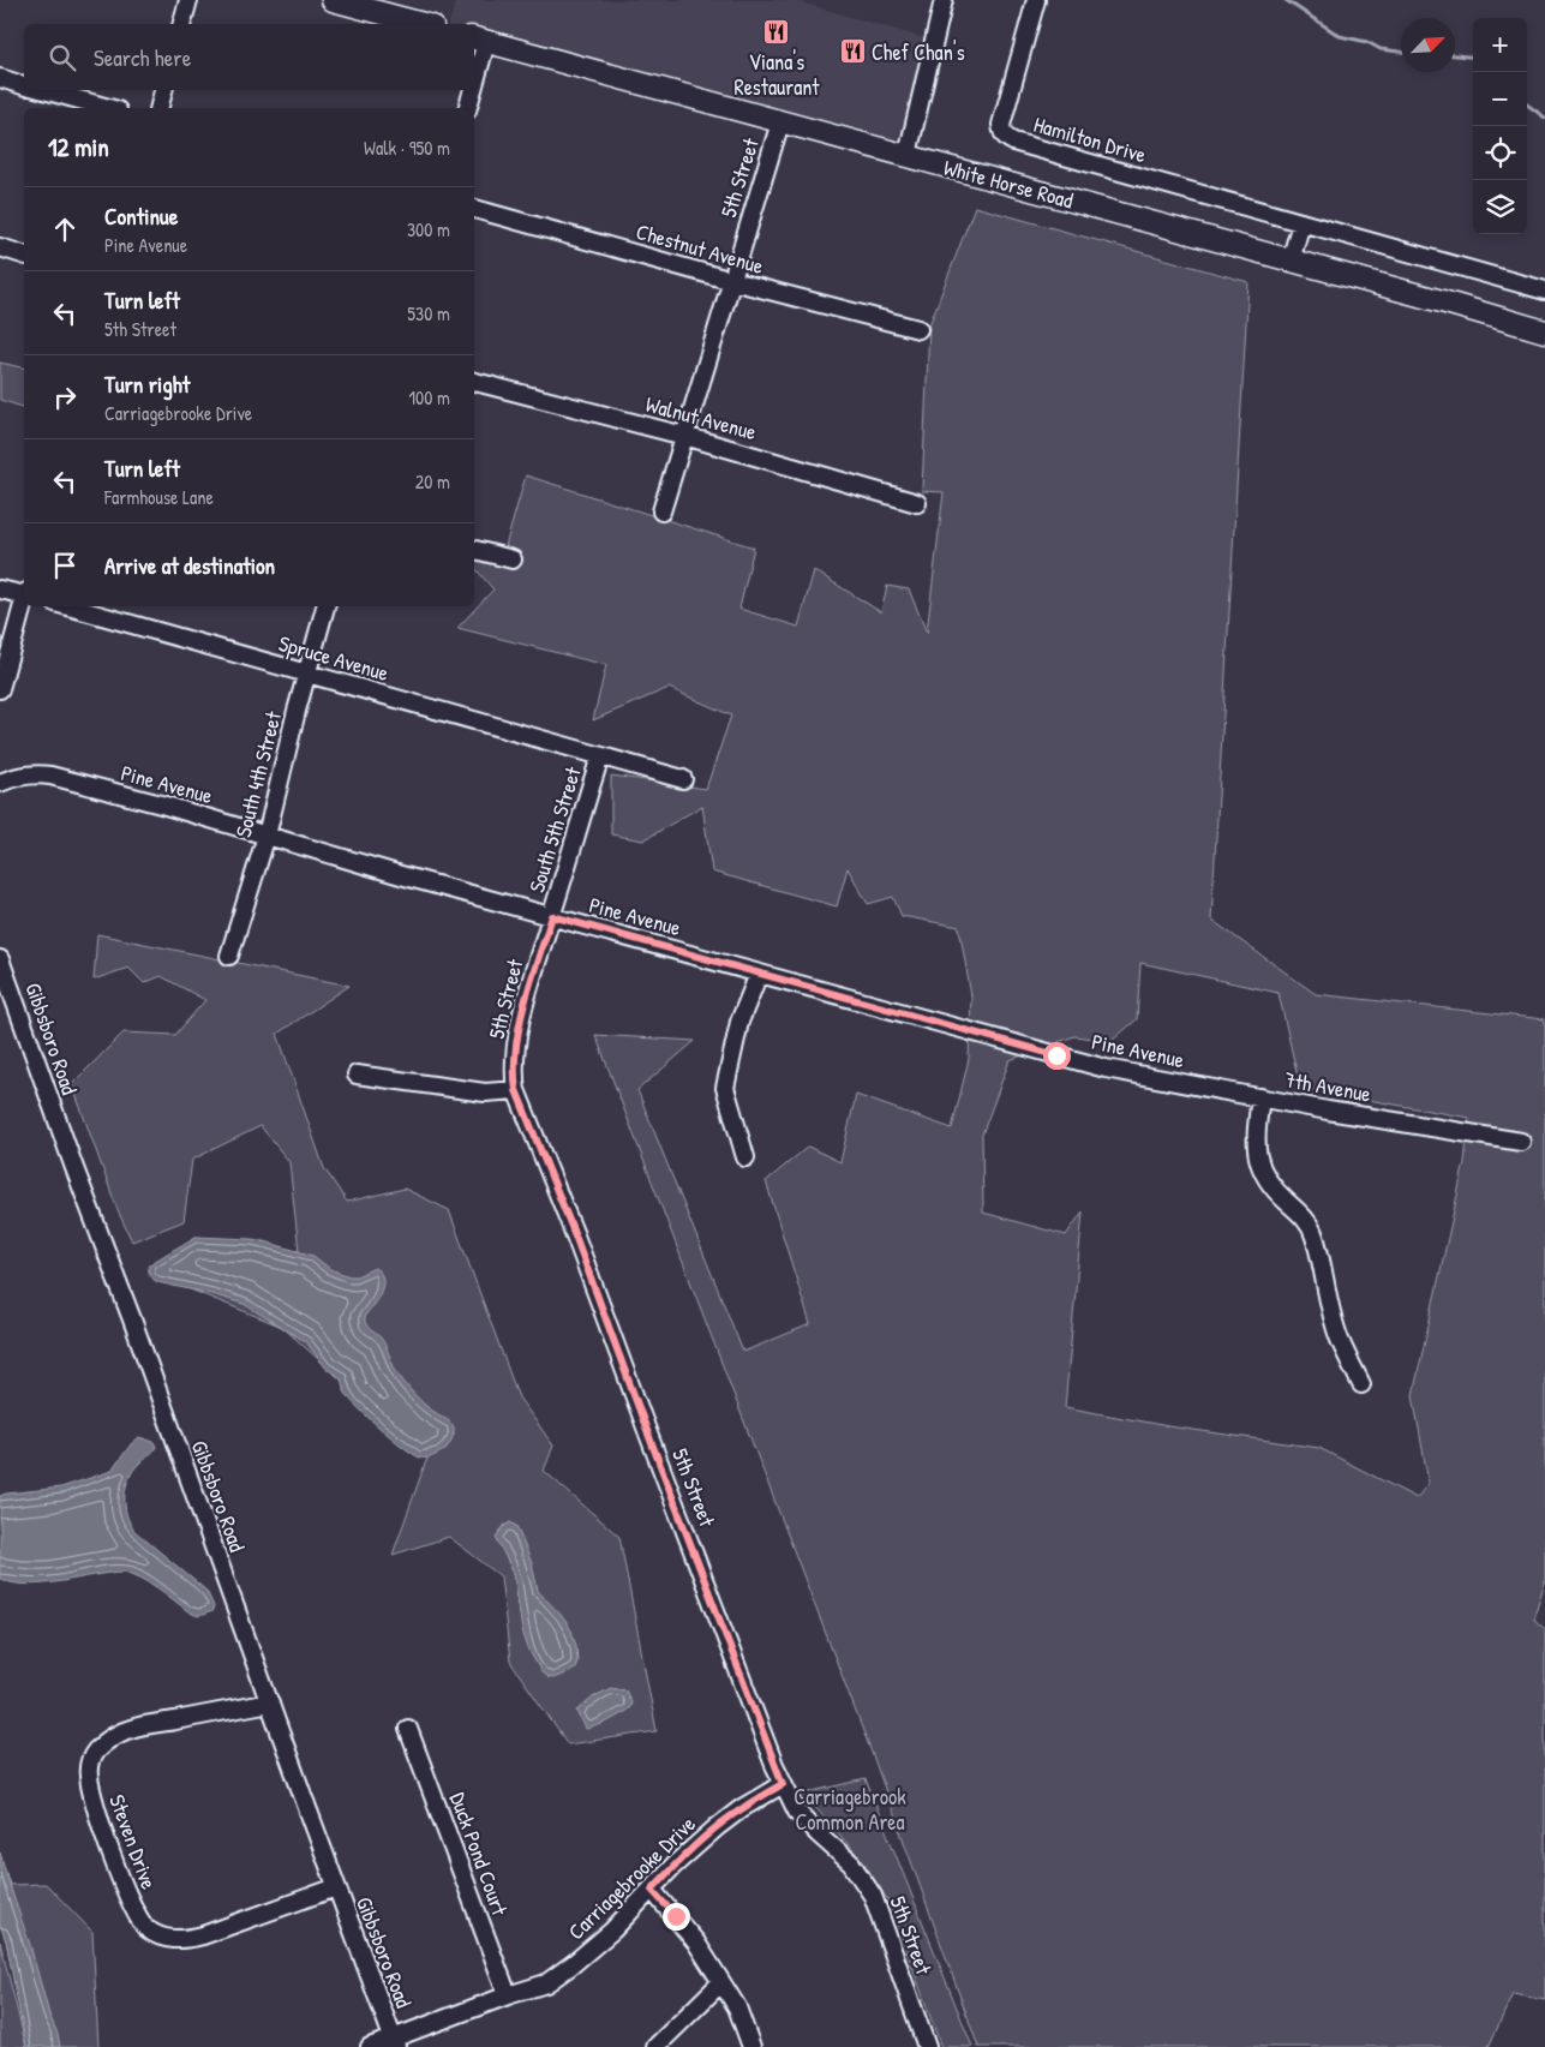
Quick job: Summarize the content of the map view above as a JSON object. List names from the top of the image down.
{
  "streets": {
    "main road": ["White Horse Road"],
    "street": [
      "Hamilton Drive",
      "5th Street",
      "Chestnut Avenue",
      "Walnut Avenue",
      "Spruce Avenue",
      "South 4th Street",
      "Pine Avenue",
      "South 5th Street",
      "Gibbsboro Road",
      "7th Avenue",
      "Steven Drive",
      "Duck Pond Court",
      "Carriagebrooke Drive"
    ]
  },
  "crossings": [
    ["5th Street", "White Horse Road"],
    ["5th Street", "Chestnut Avenue"],
    ["5th Street", "Pine Avenue"],
    ["5th Street", "South 5th Street"],
    ["5th Street", "Carriagebrooke Drive"],
    ["Spruce Avenue", "South 4th Street"],
    ["Spruce Avenue", "South 5th Street"],
    ["South 4th Street", "Pine Avenue"],
    ["Pine Avenue", "South 5th Street"],
    ["Pine Avenue", "7th Avenue"],
    ["Gibbsboro Road", "Steven Drive"],
    ["Gibbsboro Road", "Carriagebrooke Drive"],
    ["Duck Pond Court", "Carriagebrooke Drive"]
  ],
  "parks": ["Carriagebrook Common Area"],
  "places": {
    "restaurant": ["Viana's Restaurant", "Chef Chan's"]
  },
  "north": "top right",
  "page": {
    "map_buttons": ["+", "−"],
    "search": "Search here",
    "heading": ["12 min", "Walk · 950 m"],
    "list": [
      ["Continue", "Pine Avenue", "300 m"],
      ["Turn left", "5th Street", "530 m"],
      ["Turn right", "Carriagebrooke Drive", "100 m"],
      ["Turn left", "Farmhouse Lane", "20 m"],
      "Arrive at destination"
    ]
  }
}
